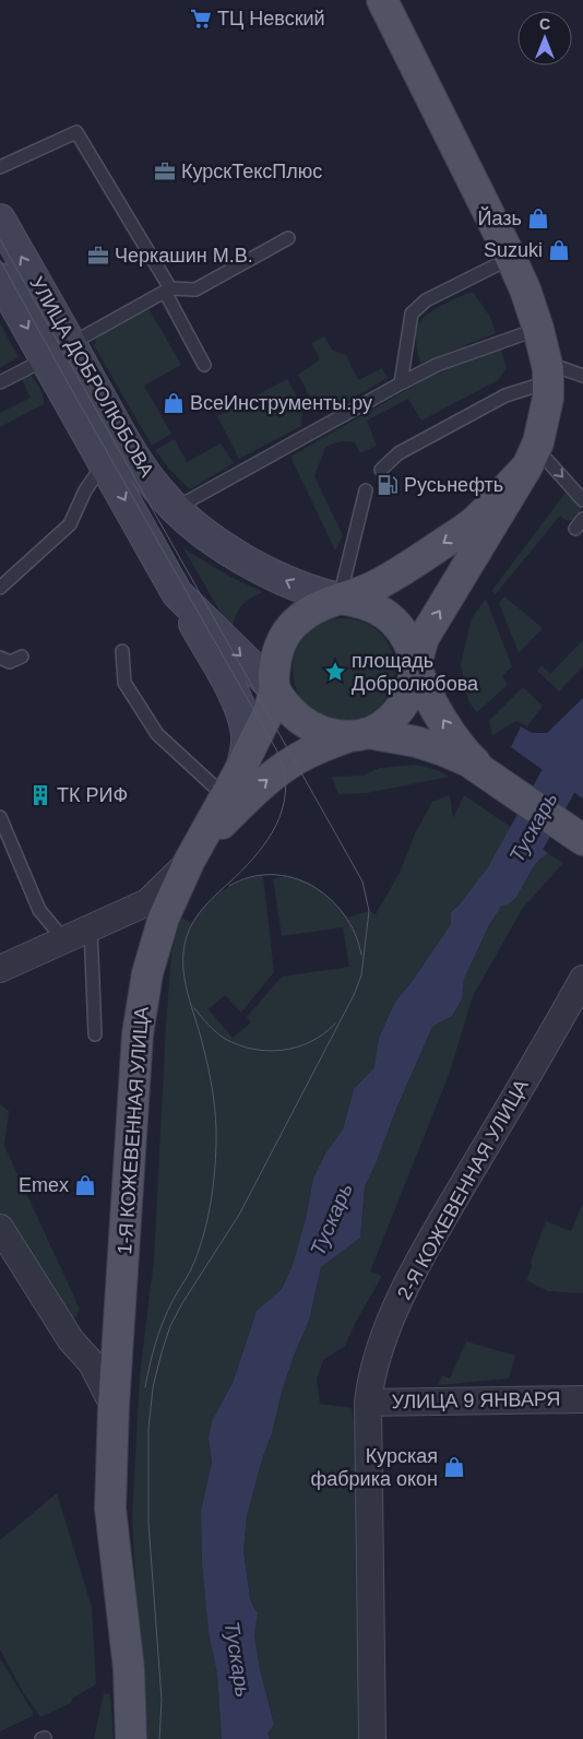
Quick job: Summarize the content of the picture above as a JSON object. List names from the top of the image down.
{
  "streets": {
    "main road": ["УЛИЦА ДОБРОЛЮБОВА", "1-Я КОЖЕВЕННАЯ УЛИЦА"],
    "street": ["2-Я КОЖЕВЕННАЯ УЛИЦА", "УЛИЦА 9 ЯНВАРЯ"]
  },
  "crossings": [
    ["УЛИЦА ДОБРОЛЮБОВА", "1-Я КОЖЕВЕННАЯ УЛИЦА"],
    ["2-Я КОЖЕВЕННАЯ УЛИЦА", "УЛИЦА 9 ЯНВАРЯ"]
  ],
  "water": ["Тускарь"],
  "places": {
    "supermarket": ["ТЦ Невский"],
    "office": ["КурскТексПлюс", "Черкашин М.В."],
    "shop": [
      "Йазь",
      "Suzuki",
      "ВсеИнструменты.ру",
      "Emex",
      "Курская фабрика окон"
    ],
    "fuel station": ["Русьнефть"],
    "place": ["площадь Добролюбова"],
    "building": ["ТК РИФ"]
  },
  "north": "top"
}
